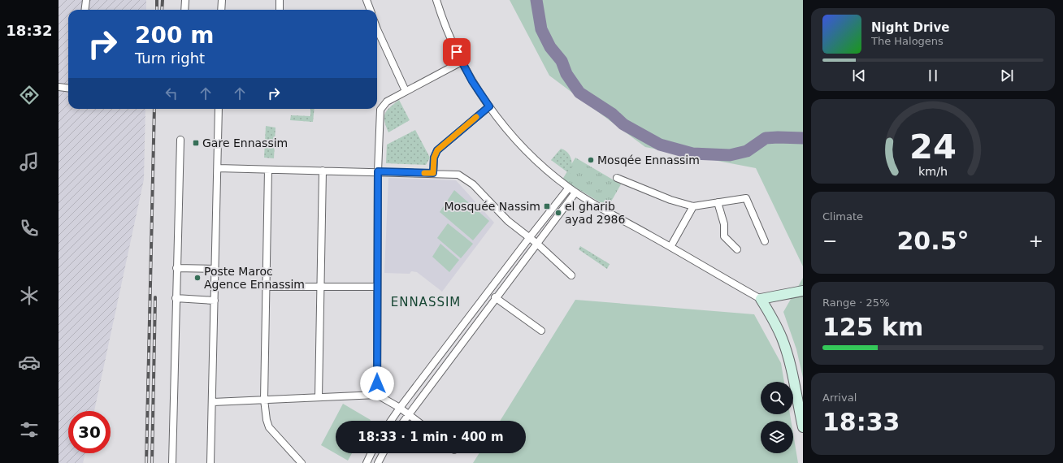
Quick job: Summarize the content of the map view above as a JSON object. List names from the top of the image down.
{
  "districts": ["ENNASSIM"],
  "places": {
    "transit": ["Gare Ennassim", "Mosquée Nassim"],
    "other": ["Mosqée Ennassim", "el gharib ayad 2986", "Poste Maroc Agence Ennassim"]
  },
  "page": {
    "tabs": "18:32",
    "turn": ["200 m", "Turn right"],
    "song": ["Night Drive", "The Halogens"],
    "tile": [
      "Climate",
      ["Range · 25%", "125 km"],
      ["Arrival", "18:33"]
    ],
    "heat": ["−", "20.5°", "+"],
    "limit": "30",
    "trip": "18:33 · 1 min · 400 m",
    "gauge": ["24", "km/h"]
  }
}
